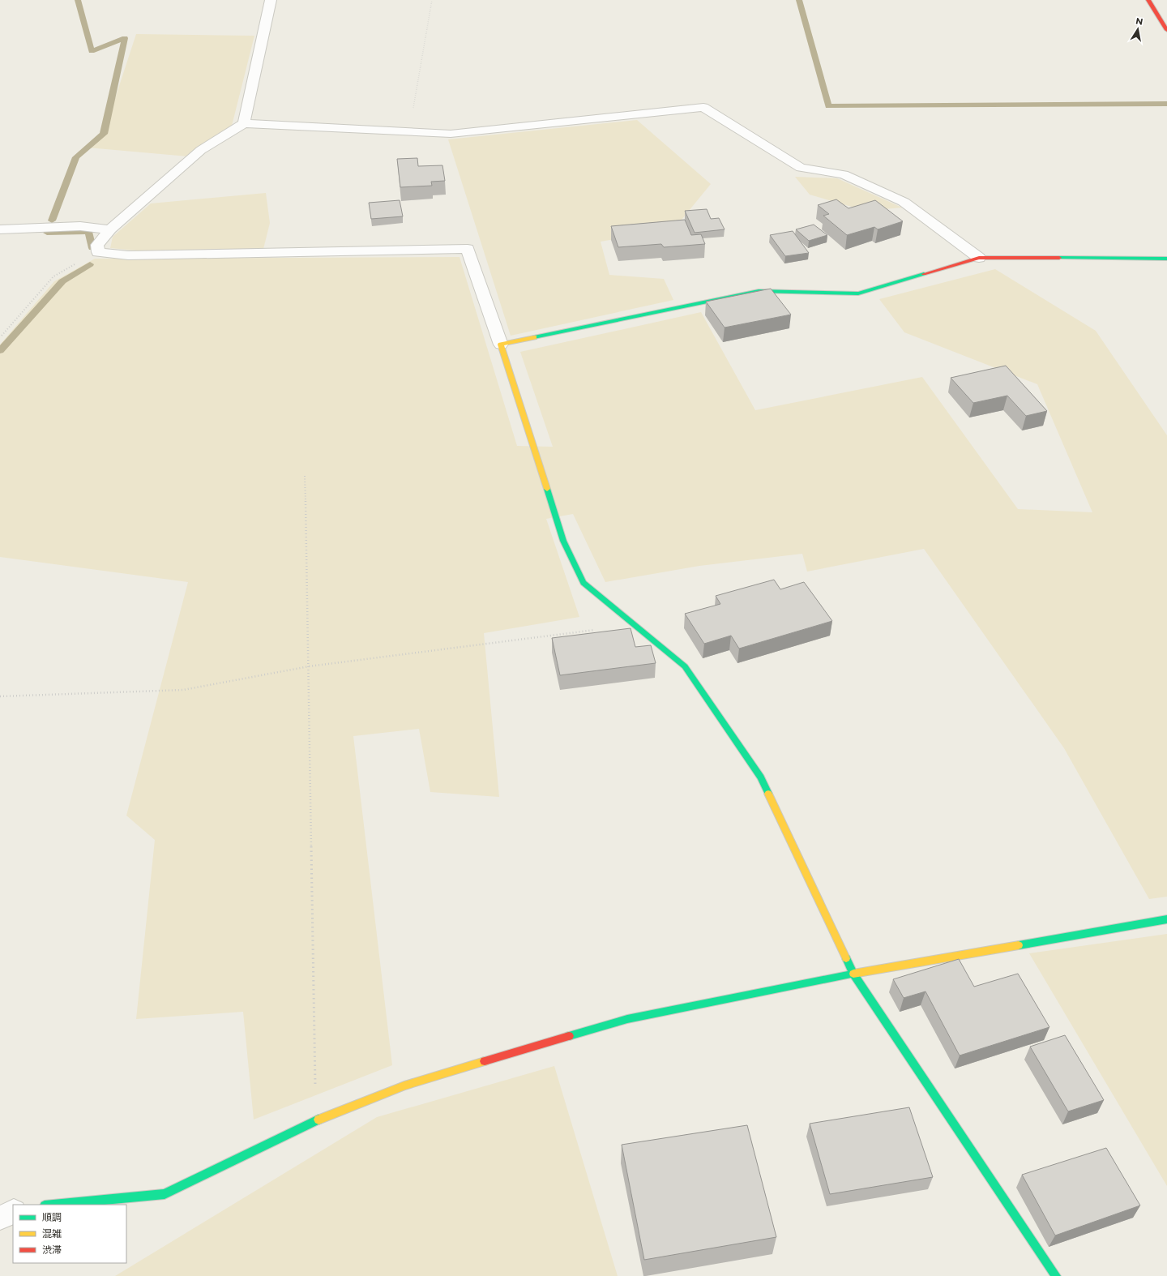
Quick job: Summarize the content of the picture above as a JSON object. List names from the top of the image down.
{
  "legend": ["順調", "混雑", "渋滞"],
  "north": "top"
}
